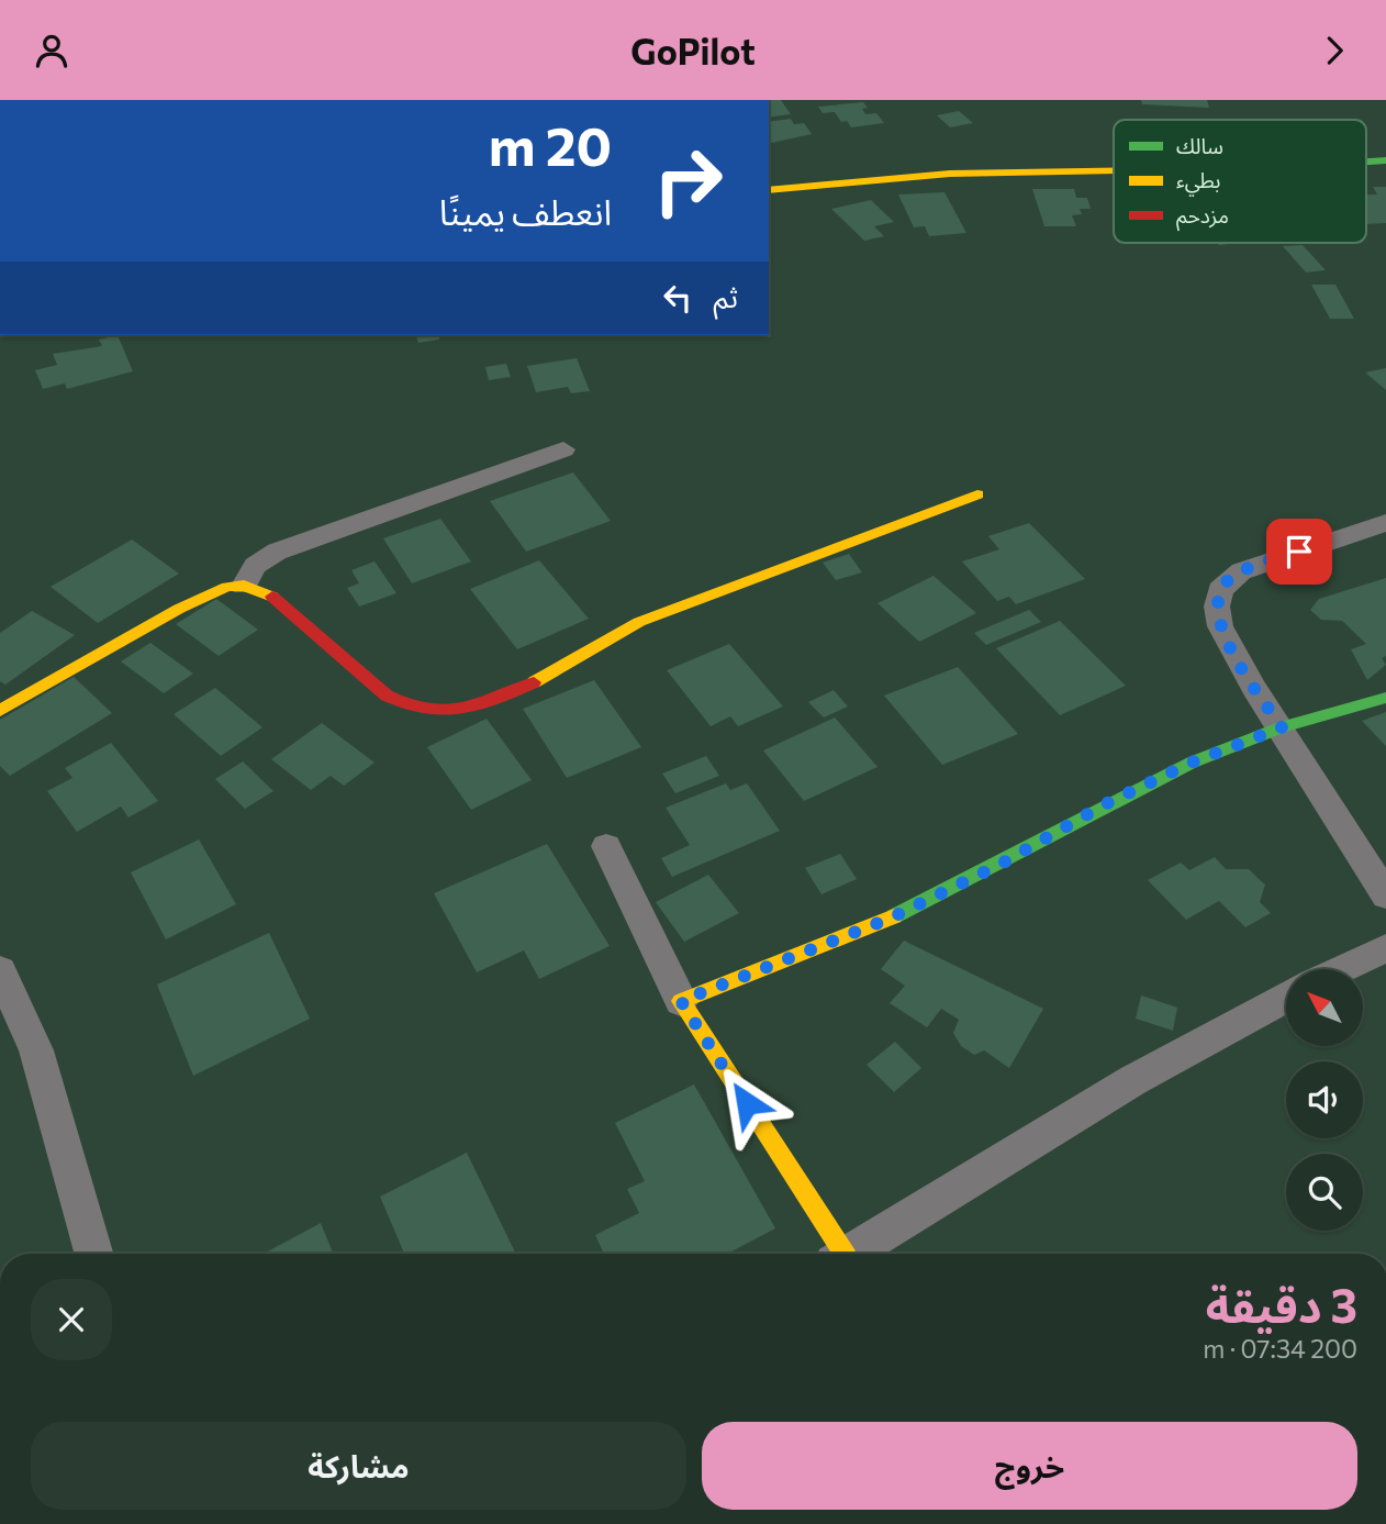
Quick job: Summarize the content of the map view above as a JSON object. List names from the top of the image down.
{
  "legend": ["سالك", "بطيء", "مزدحم"],
  "north": "top left",
  "page": {
    "header": "GoPilot",
    "turn": ["20 m", "انعطف يمينًا"],
    "then": "ثم",
    "heading": ["3 دقيقة", "200 m · 07:34"],
    "buttons": ["خروج", "مشاركة"]
  }
}
